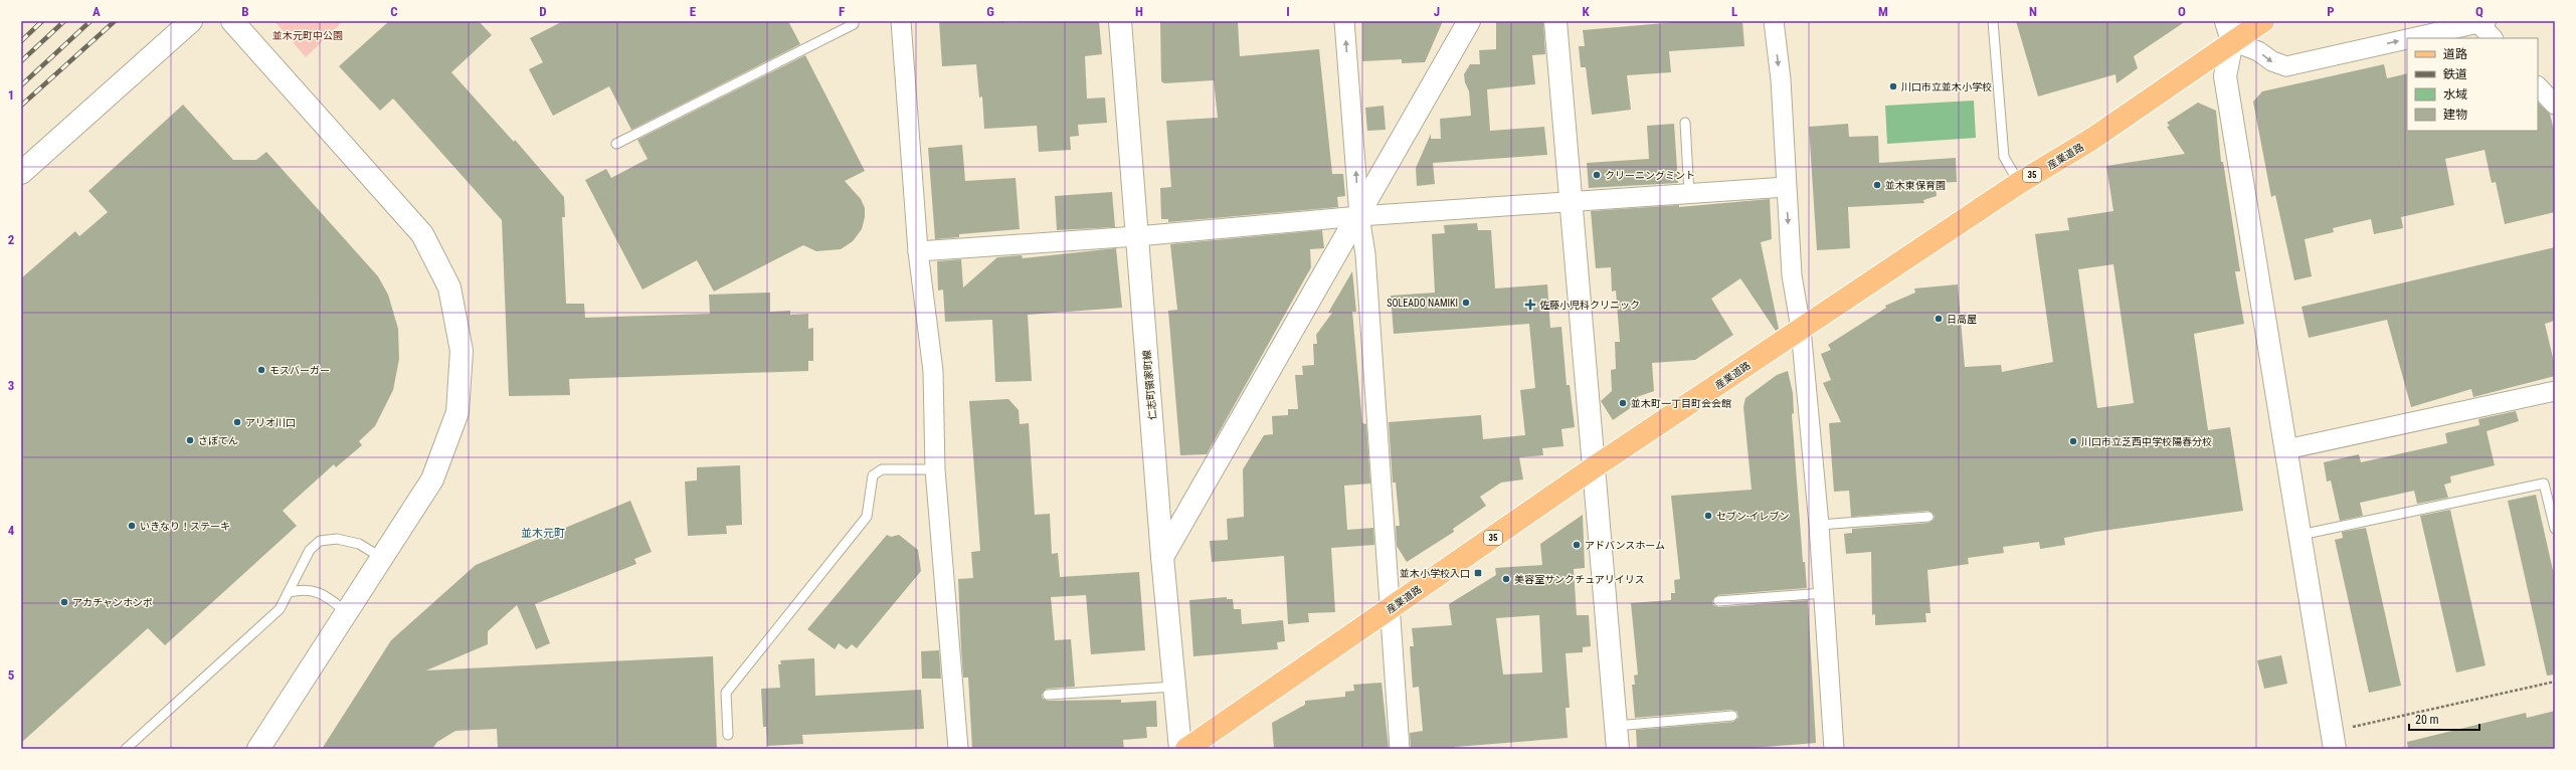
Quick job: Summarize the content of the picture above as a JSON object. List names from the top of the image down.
{
  "streets": {
    "main road": ["産業道路", "35"],
    "street": ["仁志町領家町線"]
  },
  "districts": ["並木元町"],
  "parks": ["並木元町中公園"],
  "places": {
    "other": [
      "川口市立並木小学校",
      "クリーニングミント",
      "並木東保育園",
      "SOLEADO NAMIKI",
      "日高屋",
      "モスバーガー",
      "並木町一丁目町会会館",
      "アリオ川口",
      "さぼてん",
      "川口市立芝西中学校陽春分校",
      "セブン-イレブン",
      "いきなり！ステーキ",
      "アドバンスホーム",
      "美容室サンクチュアリイリス",
      "アカチャンホンポ"
    ],
    "health": ["佐藤小児科クリニック"],
    "transit": ["並木小学校入口"]
  },
  "legend": [
    "道路",
    "鉄道",
    "水域",
    "建物"
  ],
  "scale_bar": "20 m",
  "grid": {
    "columns": [
      "A",
      "B",
      "C",
      "D",
      "E",
      "F",
      "G",
      "H",
      "I",
      "J",
      "K",
      "L",
      "M",
      "N",
      "O",
      "P",
      "Q"
    ],
    "rows": [
      "1",
      "2",
      "3",
      "4",
      "5"
    ]
  }
}
